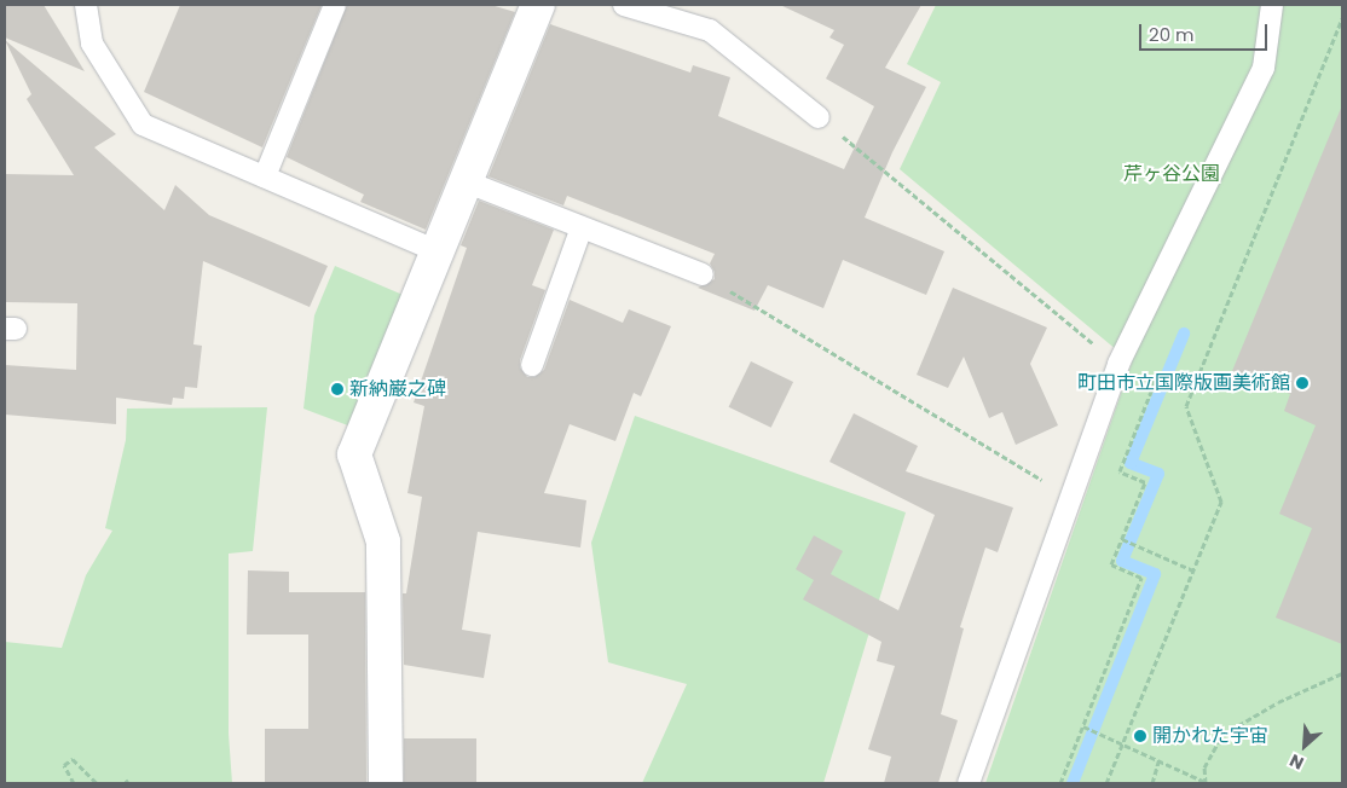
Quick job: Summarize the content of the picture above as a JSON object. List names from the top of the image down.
{
  "parks": ["芹ヶ谷公園"],
  "places": ["町田市立国際版画美術館", "新納巌之碑", "開かれた宇宙"],
  "scale_bar": "20 m",
  "north": "bottom left"
}
